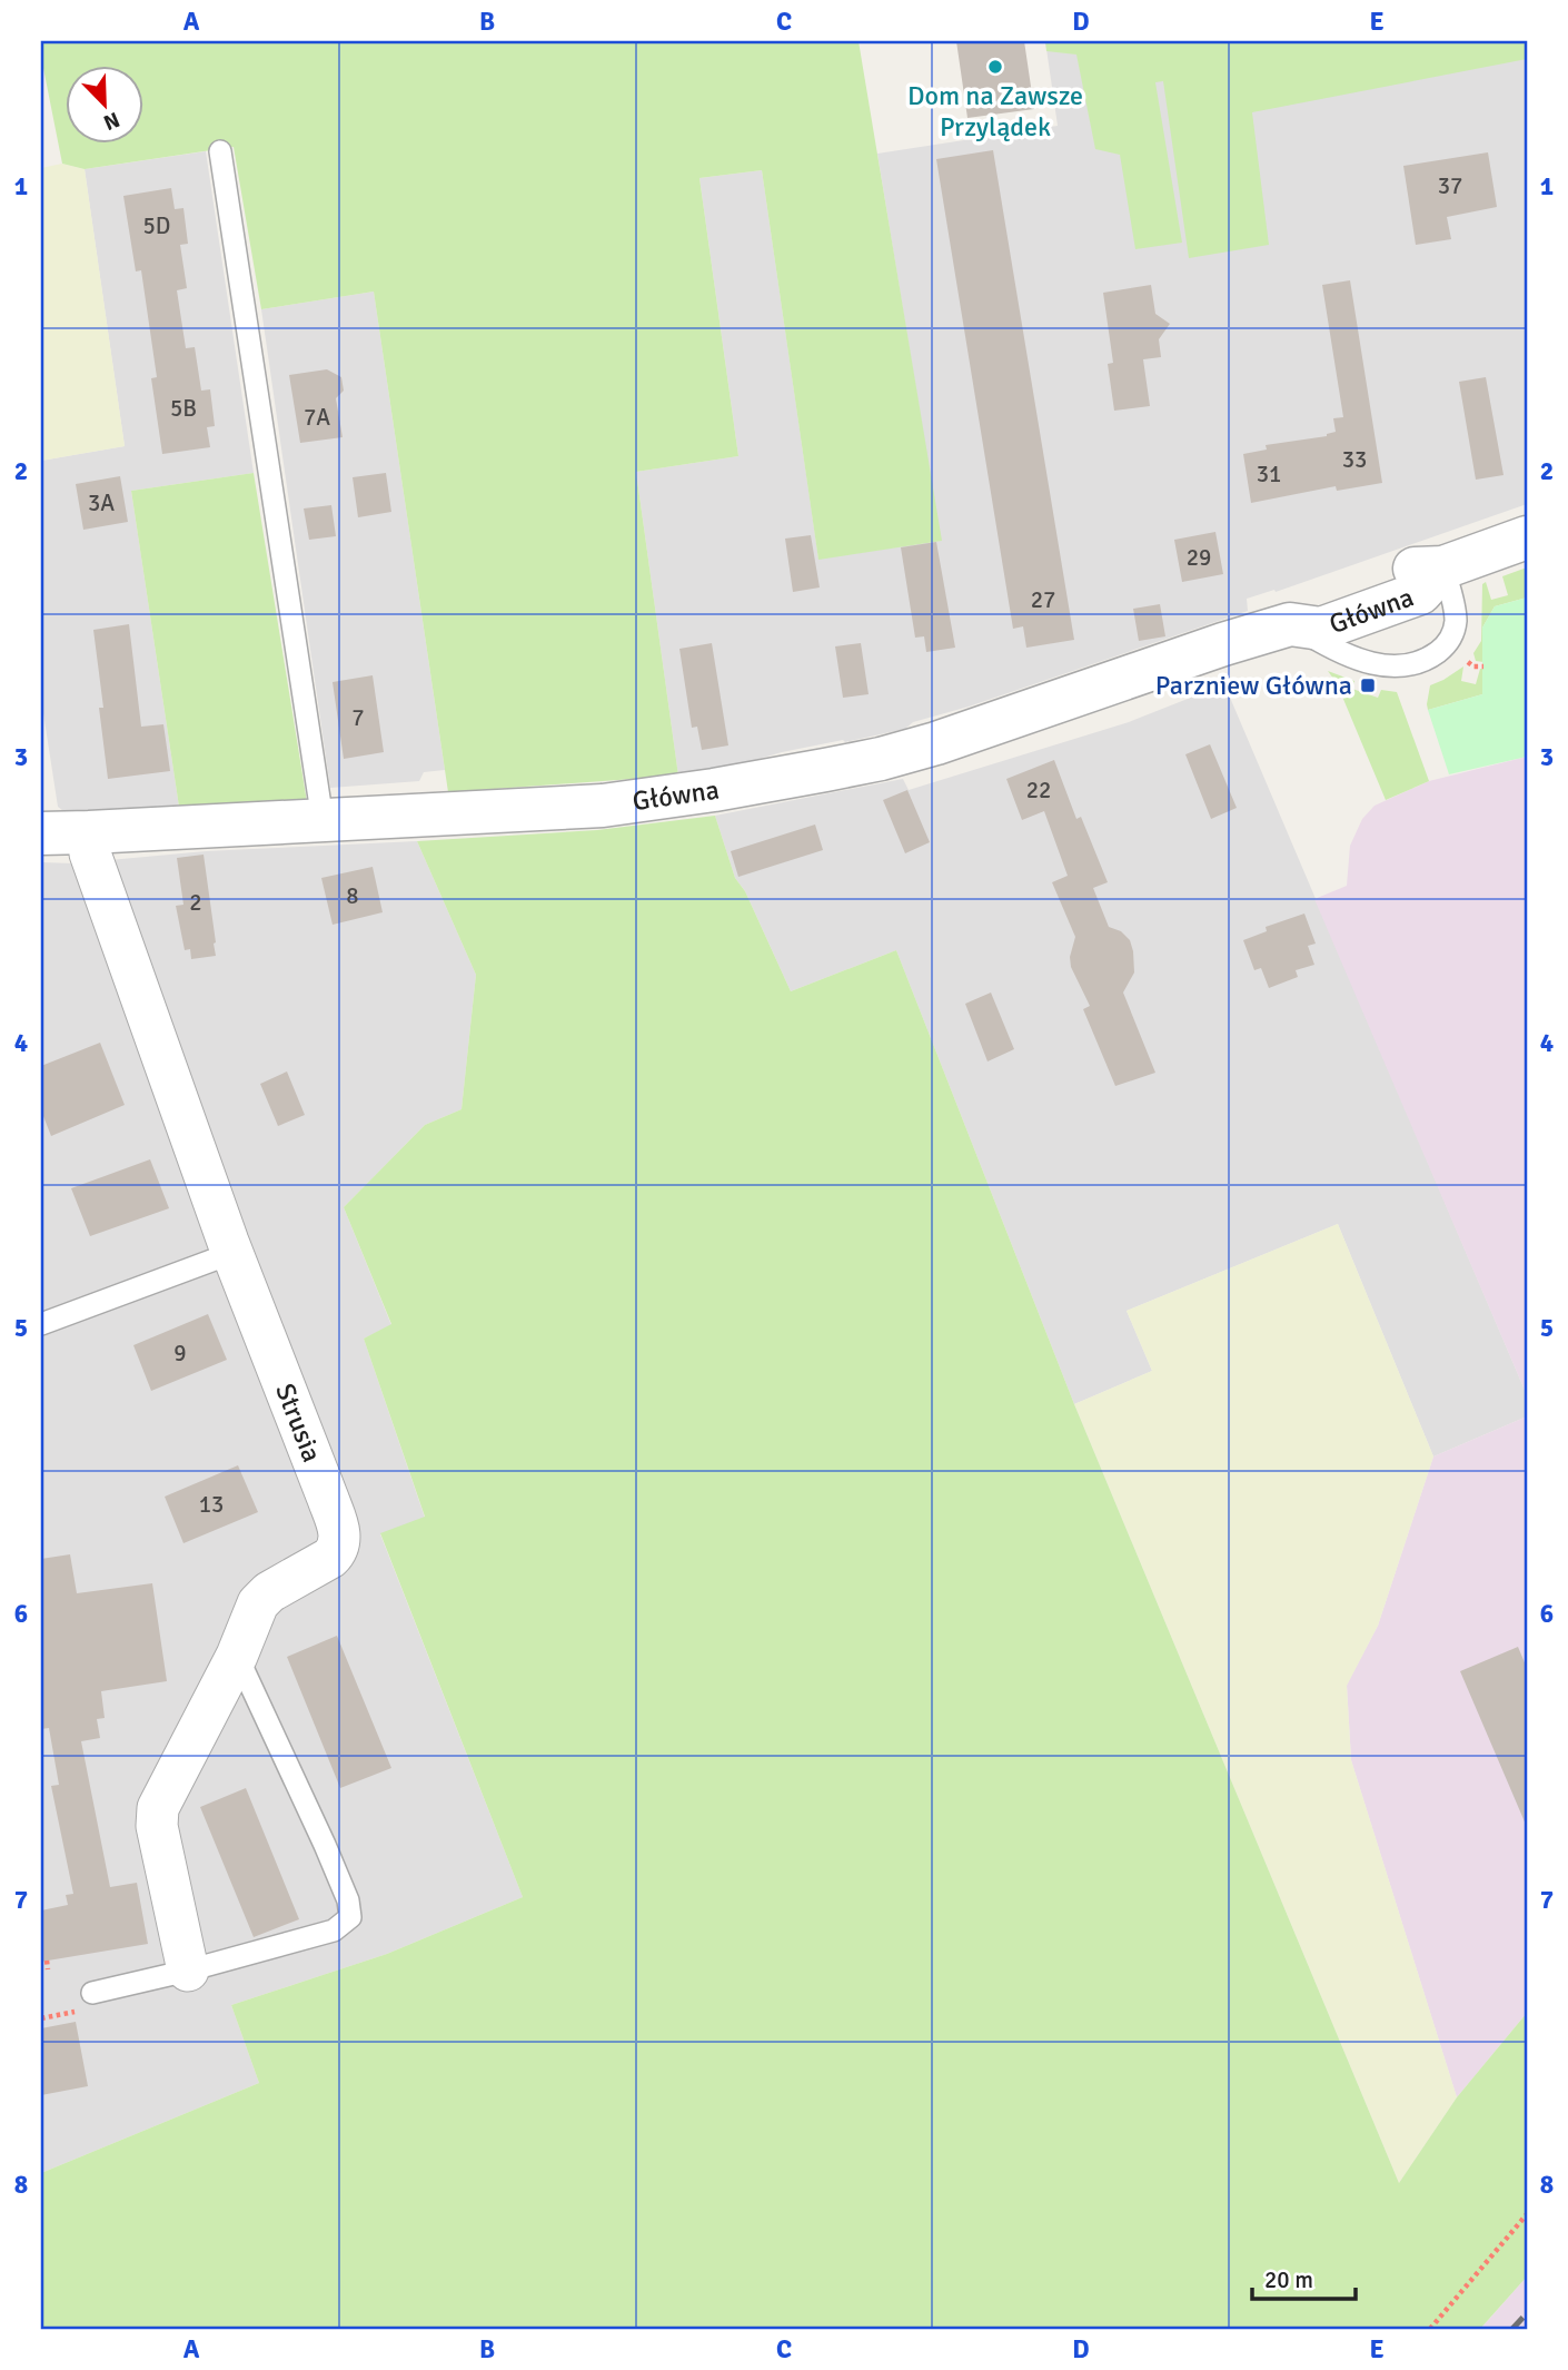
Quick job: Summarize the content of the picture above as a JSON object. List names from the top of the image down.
{
  "streets": {
    "street": ["Główna", "Strusia"]
  },
  "crossings": [
    ["Główna", "Strusia"]
  ],
  "places": {
    "other": ["Dom na Zawsze Przylądek"],
    "transit": ["Parzniew Główna"]
  },
  "house_numbers": [
    "37",
    "5D",
    "5B",
    "7A",
    "33",
    "31",
    "3A",
    "29",
    "27",
    "7",
    "22",
    "8",
    "2",
    "9",
    "13"
  ],
  "scale_bar": "20 m",
  "north": "bottom right",
  "grid": {
    "columns": [
      "A",
      "B",
      "C",
      "D",
      "E"
    ],
    "rows": [
      "1",
      "2",
      "3",
      "4",
      "5",
      "6",
      "7",
      "8"
    ]
  }
}
